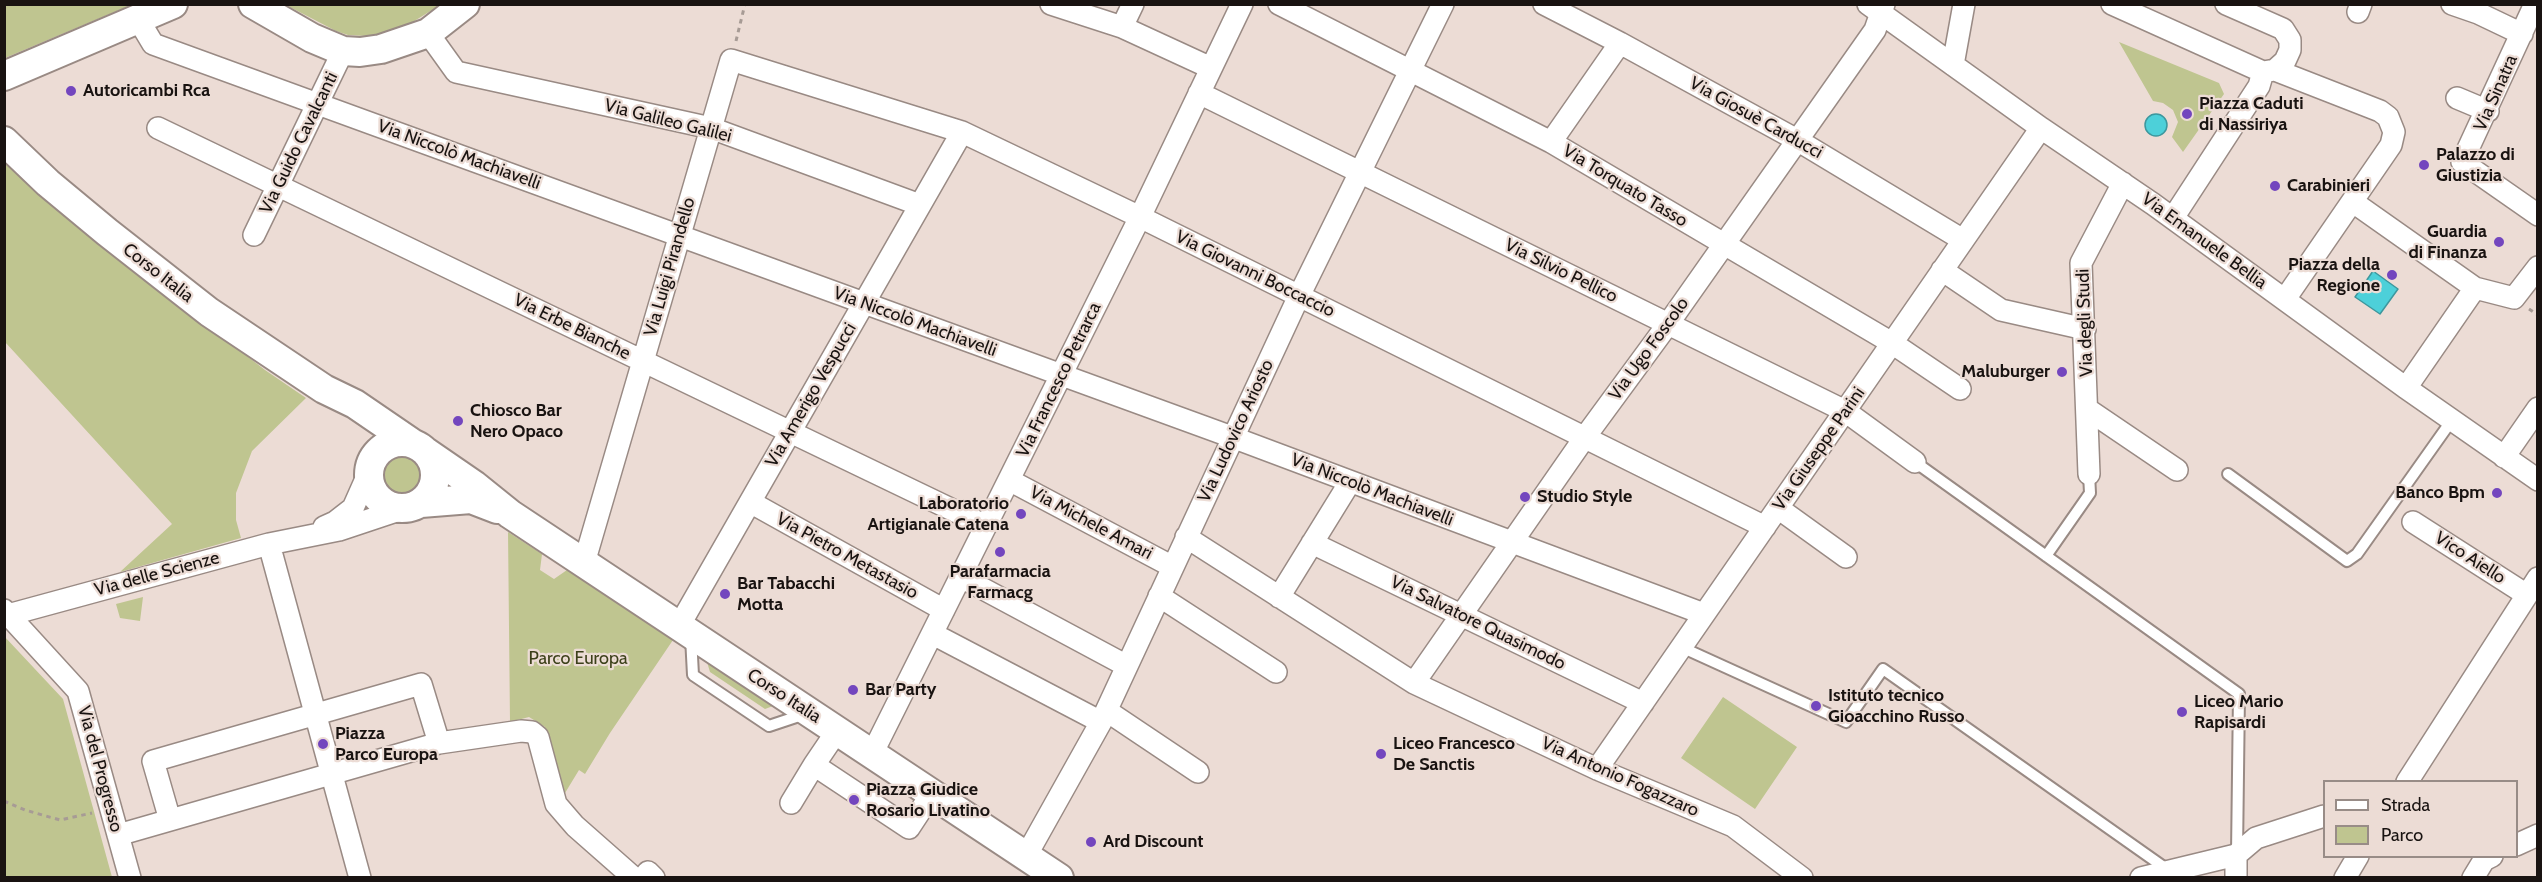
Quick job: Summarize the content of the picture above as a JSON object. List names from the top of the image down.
{
  "streets": {
    "main road": ["Corso Italia"],
    "street": [
      "Via Sinatra",
      "Via Giosuè Carducci",
      "Via Galileo Galilei",
      "Via Guido Cavalcanti",
      "Via Niccolò Machiavelli",
      "Via Torquato Tasso",
      "Via Emanuele Bellia",
      "Via Luigi Pirandello",
      "Via Silvio Pellico",
      "Via Giovanni Boccaccio",
      "Via degli Studi",
      "Via Erbe Bianche",
      "Via Ugo Foscolo",
      "Via Francesco Petrarca",
      "Via Amerigo Vespucci",
      "Via Ludovico Ariosto",
      "Via Giuseppe Parini",
      "Via Michele Amari",
      "Via Pietro Metastasio",
      "Vico Aiello",
      "Via delle Scienze",
      "Via Salvatore Quasimodo",
      "Via del Progresso",
      "Via Antonio Fogazzaro"
    ]
  },
  "crossings": [
    ["Via Giosuè Carducci", "Via Ugo Foscolo"],
    ["Via Giosuè Carducci", "Via Giuseppe Parini"],
    ["Via Galileo Galilei", "Via Luigi Pirandello"],
    ["Via Galileo Galilei", "Via Amerigo Vespucci"],
    ["Via Guido Cavalcanti", "Via Niccolò Machiavelli"],
    ["Via Guido Cavalcanti", "Via Erbe Bianche"],
    ["Via Niccolò Machiavelli", "Via Luigi Pirandello"],
    ["Via Niccolò Machiavelli", "Via Ugo Foscolo"],
    ["Via Niccolò Machiavelli", "Via Francesco Petrarca"],
    ["Via Niccolò Machiavelli", "Via Amerigo Vespucci"],
    ["Via Niccolò Machiavelli", "Via Ludovico Ariosto"],
    ["Via Niccolò Machiavelli", "Via Giuseppe Parini"],
    ["Via Torquato Tasso", "Via Ugo Foscolo"],
    ["Via Torquato Tasso", "Via Ludovico Ariosto"],
    ["Via Torquato Tasso", "Via Giuseppe Parini"],
    ["Via Emanuele Bellia", "Via degli Studi"],
    ["Via Emanuele Bellia", "Via Ugo Foscolo"],
    ["Via Emanuele Bellia", "Via Giuseppe Parini"],
    ["Via Luigi Pirandello", "Corso Italia"],
    ["Via Luigi Pirandello", "Via Giovanni Boccaccio"],
    ["Via Luigi Pirandello", "Via Erbe Bianche"],
    ["Via Silvio Pellico", "Via Ugo Foscolo"],
    ["Via Silvio Pellico", "Via Francesco Petrarca"],
    ["Via Silvio Pellico", "Via Ludovico Ariosto"],
    ["Via Silvio Pellico", "Via Giuseppe Parini"],
    ["Corso Italia", "Via Francesco Petrarca"],
    ["Corso Italia", "Via Amerigo Vespucci"],
    ["Corso Italia", "Via Ludovico Ariosto"],
    ["Via Giovanni Boccaccio", "Via Ugo Foscolo"],
    ["Via Giovanni Boccaccio", "Via Francesco Petrarca"],
    ["Via Giovanni Boccaccio", "Via Amerigo Vespucci"],
    ["Via Giovanni Boccaccio", "Via Ludovico Ariosto"],
    ["Via Giovanni Boccaccio", "Via Giuseppe Parini"],
    ["Via Erbe Bianche", "Via Francesco Petrarca"],
    ["Via Erbe Bianche", "Via Amerigo Vespucci"],
    ["Via Ugo Foscolo", "Via Salvatore Quasimodo"],
    ["Via Ugo Foscolo", "Via Antonio Fogazzaro"],
    ["Via Francesco Petrarca", "Via Michele Amari"],
    ["Via Francesco Petrarca", "Via Pietro Metastasio"],
    ["Via Amerigo Vespucci", "Via Pietro Metastasio"],
    ["Via Ludovico Ariosto", "Via Michele Amari"],
    ["Via Ludovico Ariosto", "Via Antonio Fogazzaro"],
    ["Via Giuseppe Parini", "Via Salvatore Quasimodo"],
    ["Via Giuseppe Parini", "Via Antonio Fogazzaro"],
    ["Via delle Scienze", "Via del Progresso"]
  ],
  "parks": ["Parco Europa"],
  "places": [
    "Autoricambi Rca",
    "Piazza Caduti di Nassiriya",
    "Palazzo di Giustizia",
    "Carabinieri",
    "Guardia di Finanza",
    "Piazza della Regione",
    "Maluburger",
    "Chiosco Bar Nero Opaco",
    "Banco Bpm",
    "Studio Style",
    "Laboratorio Artigianale Catena",
    "Parafarmacia Farmacg",
    "Bar Tabacchi Motta",
    "Bar Party",
    "Istituto tecnico Gioacchino Russo",
    "Liceo Mario Rapisardi",
    "Piazza Parco Europa",
    "Liceo Francesco De Sanctis",
    "Piazza Giudice Rosario Livatino",
    "Ard Discount"
  ],
  "legend": ["Strada", "Parco"]
}
